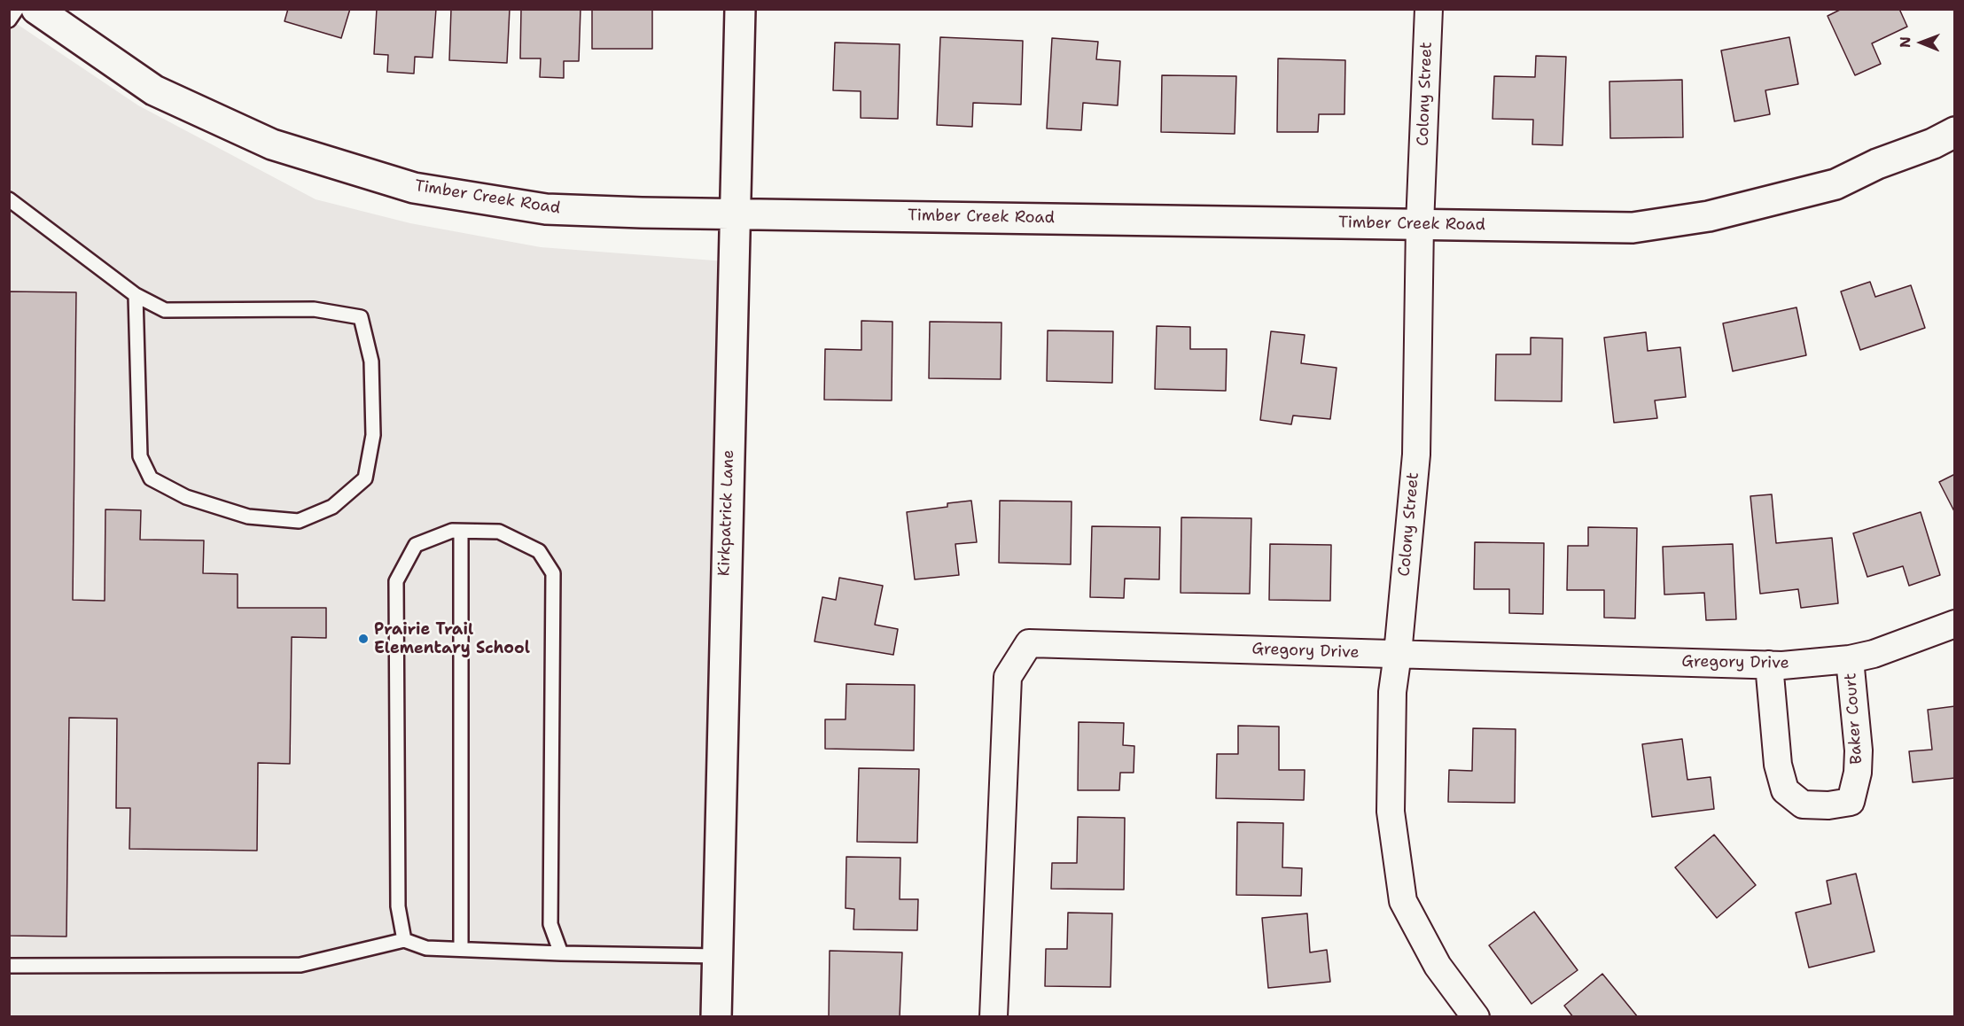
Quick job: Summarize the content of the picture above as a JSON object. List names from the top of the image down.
{
  "streets": {
    "street": [
      "Colony Street",
      "Timber Creek Road",
      "Kirkpatrick Lane",
      "Gregory Drive",
      "Baker Court"
    ]
  },
  "crossings": [
    ["Colony Street", "Timber Creek Road"],
    ["Colony Street", "Gregory Drive"],
    ["Timber Creek Road", "Kirkpatrick Lane"],
    ["Gregory Drive", "Baker Court"]
  ],
  "places": ["Prairie Trail Elementary School"],
  "north": "left"
}
